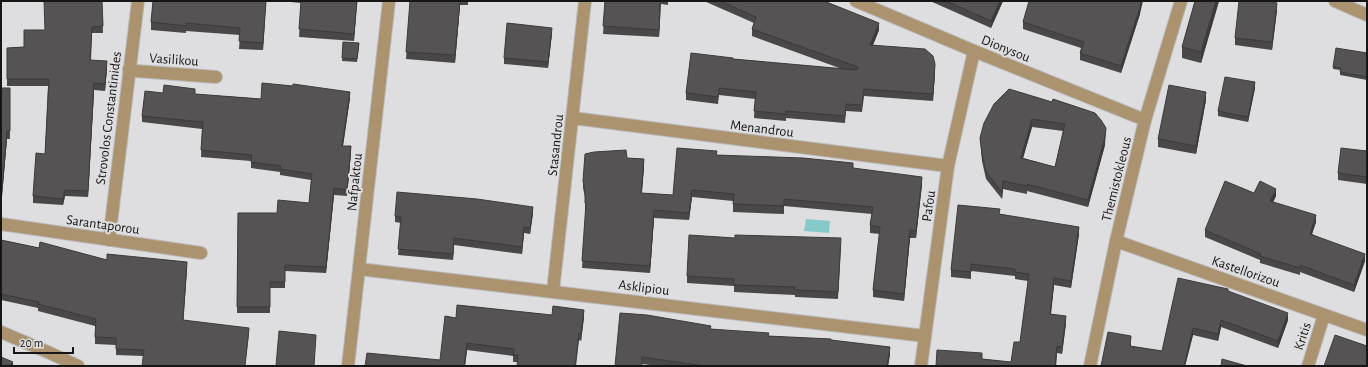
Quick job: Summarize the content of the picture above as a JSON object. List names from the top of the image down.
{
  "streets": {
    "street": [
      "Dionysou",
      "Vasilikou",
      "Strovolos Constantinides",
      "Menandrou",
      "Stasandrou",
      "Themistokleous",
      "Nafpaktou",
      "Pafou",
      "Sarantaporou",
      "Kastellorizou",
      "Asklipiou",
      "Kritis"
    ]
  },
  "crossings": [
    ["Dionysou", "Themistokleous"],
    ["Dionysou", "Pafou"],
    ["Vasilikou", "Strovolos Constantinides"],
    ["Strovolos Constantinides", "Sarantaporou"],
    ["Menandrou", "Stasandrou"],
    ["Menandrou", "Pafou"],
    ["Stasandrou", "Asklipiou"],
    ["Themistokleous", "Kastellorizou"],
    ["Nafpaktou", "Asklipiou"],
    ["Pafou", "Asklipiou"],
    ["Kastellorizou", "Kritis"]
  ],
  "scale_bar": "20 m"
}
